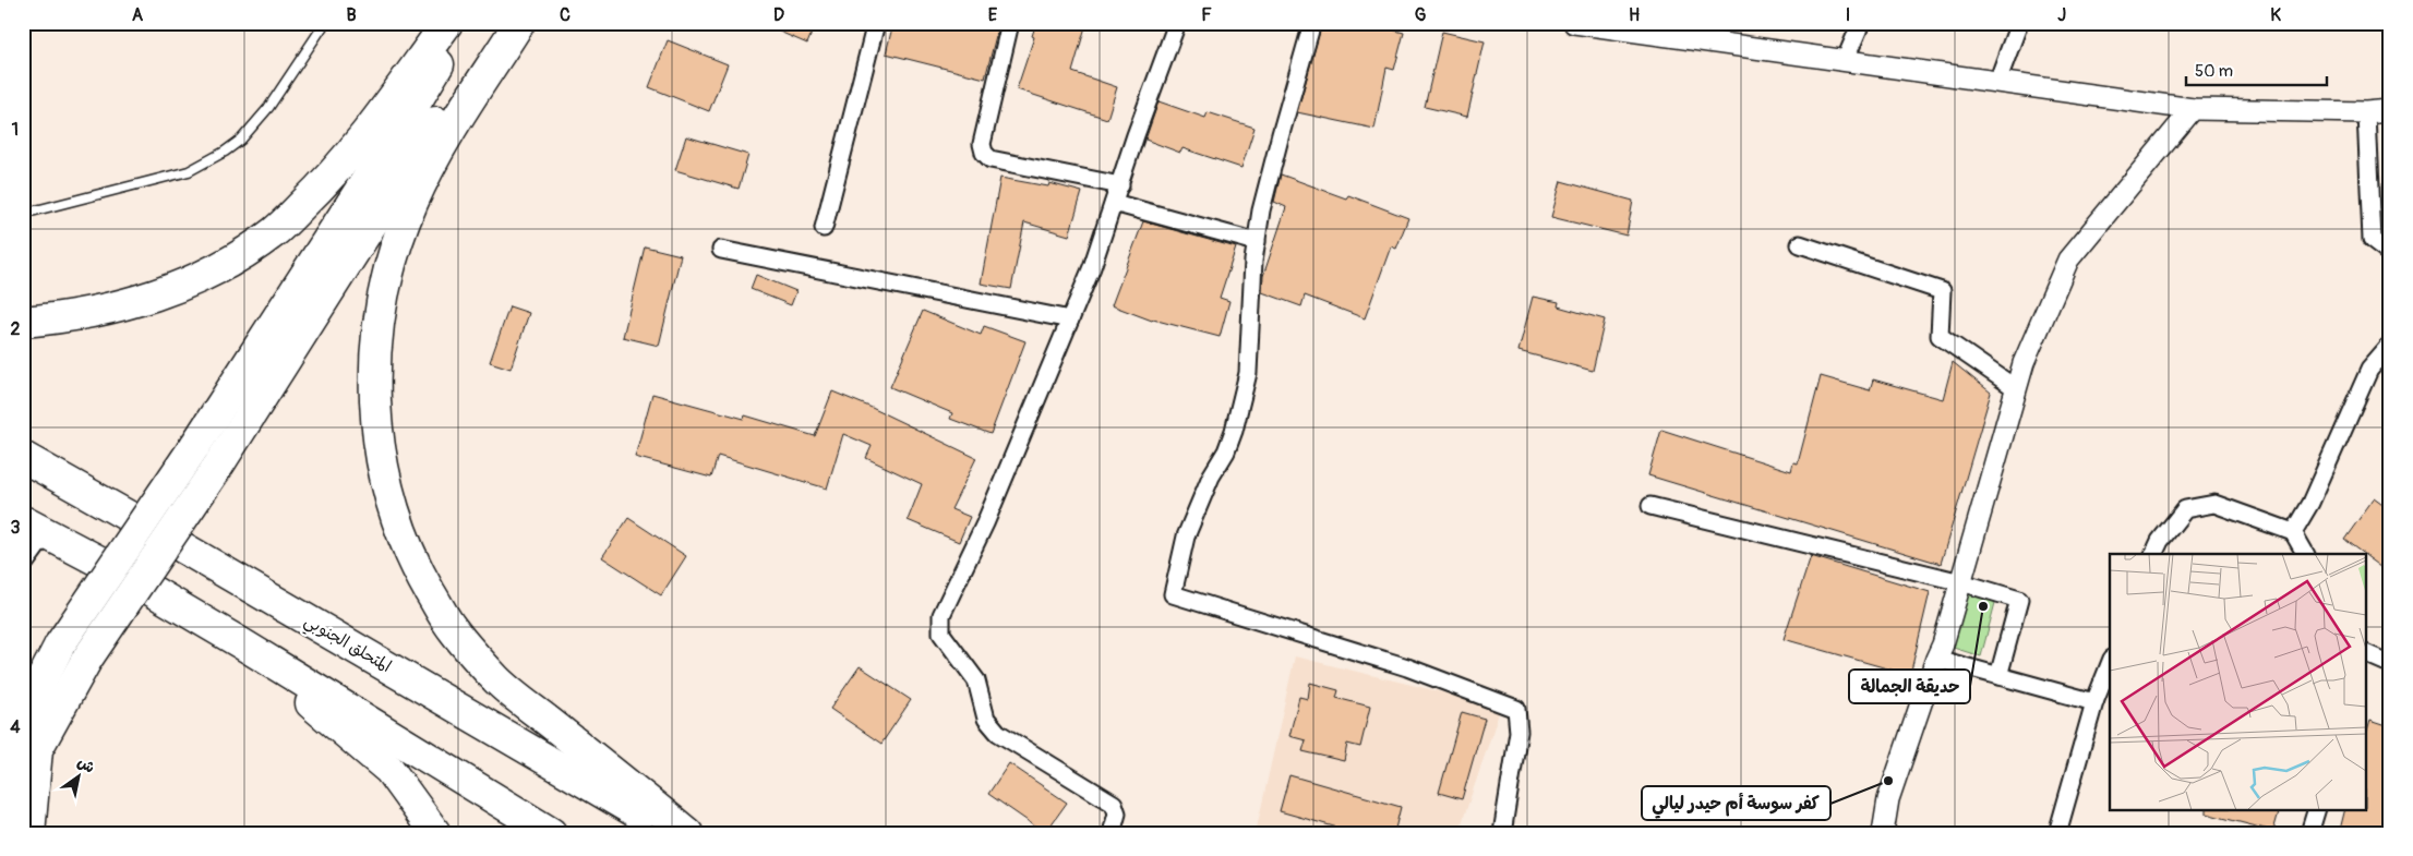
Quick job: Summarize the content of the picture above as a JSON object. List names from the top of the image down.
{
  "streets": {
    "highway": ["المتحلق الجنوبي"]
  },
  "places": ["حديقة الجمالة", "كفر سوسة أم حيدر ليالي"],
  "scale_bar": "50 m",
  "north": "top right",
  "grid": {
    "columns": [
      "A",
      "B",
      "C",
      "D",
      "E",
      "F",
      "G",
      "H",
      "I",
      "J",
      "K"
    ],
    "rows": [
      "1",
      "2",
      "3",
      "4"
    ]
  }
}
